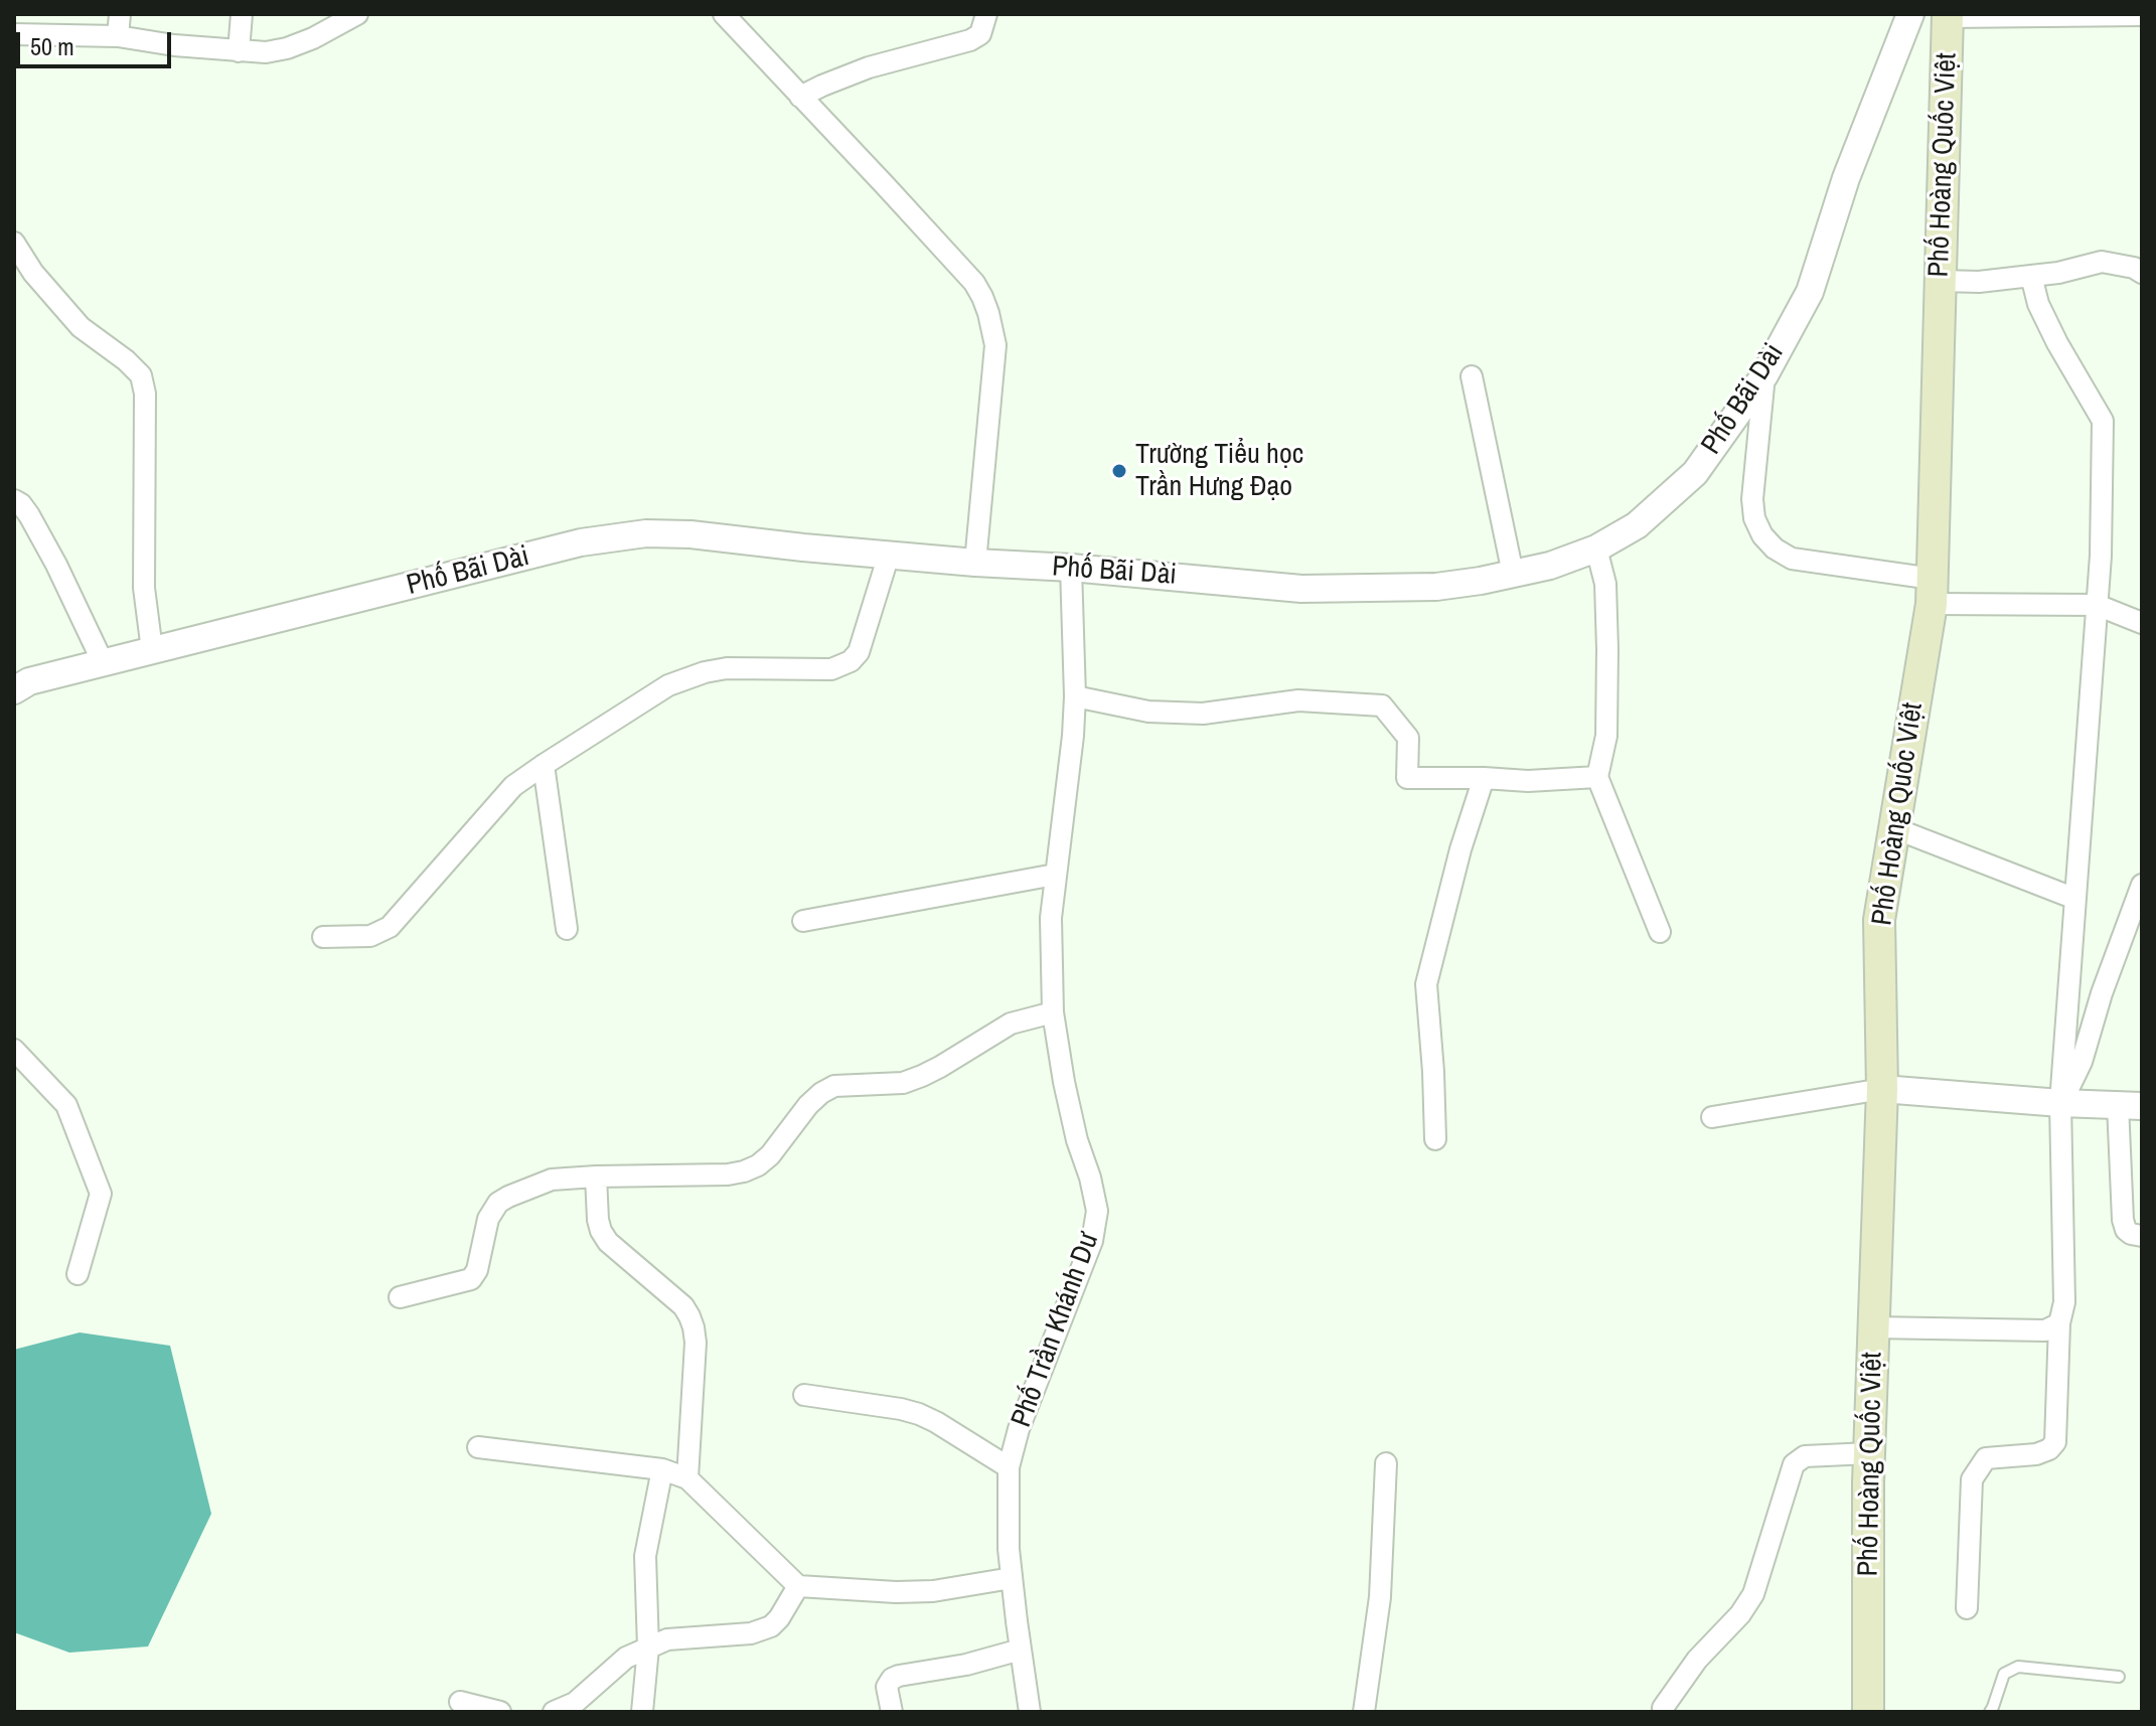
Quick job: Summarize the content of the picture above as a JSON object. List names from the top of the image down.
{
  "streets": {
    "main road": ["Phố Hoàng Quốc Việt"],
    "street": ["Phố Bãi Dài", "Phố Trần Khánh Dư"]
  },
  "crossings": [
    ["Phố Bãi Dài", "Phố Trần Khánh Dư"]
  ],
  "places": ["Trường Tiểu học Trần Hưng Đạo"],
  "scale_bar": "50 m"
}
